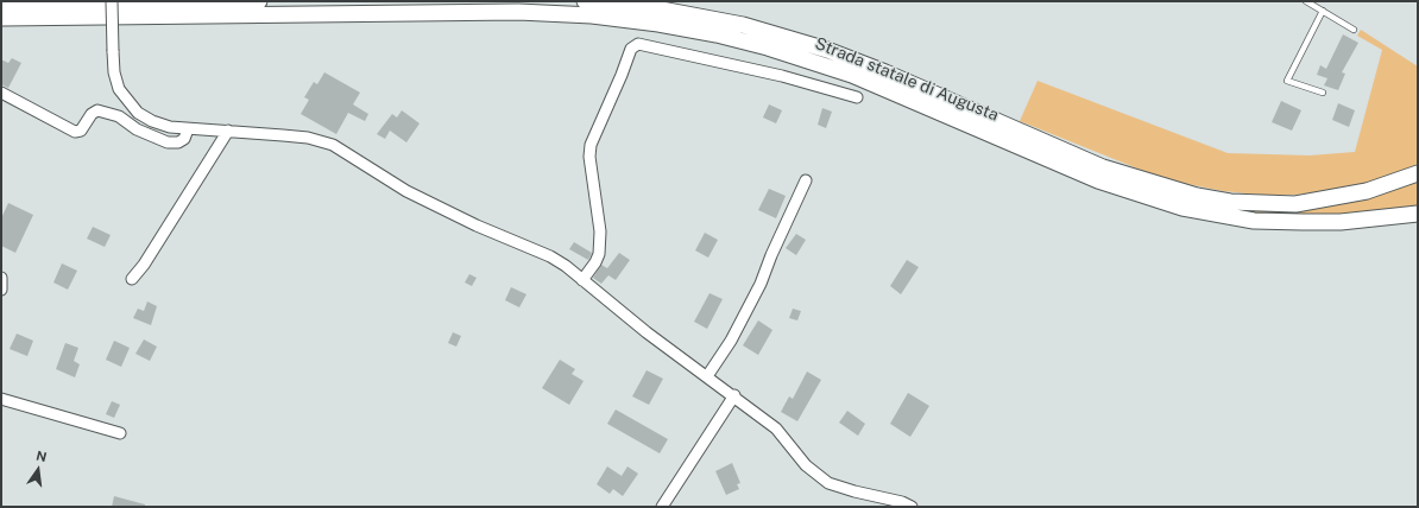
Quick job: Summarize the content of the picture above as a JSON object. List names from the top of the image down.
{
  "streets": {
    "main road": ["Strada statale di Augusta"]
  },
  "north": "top"
}
